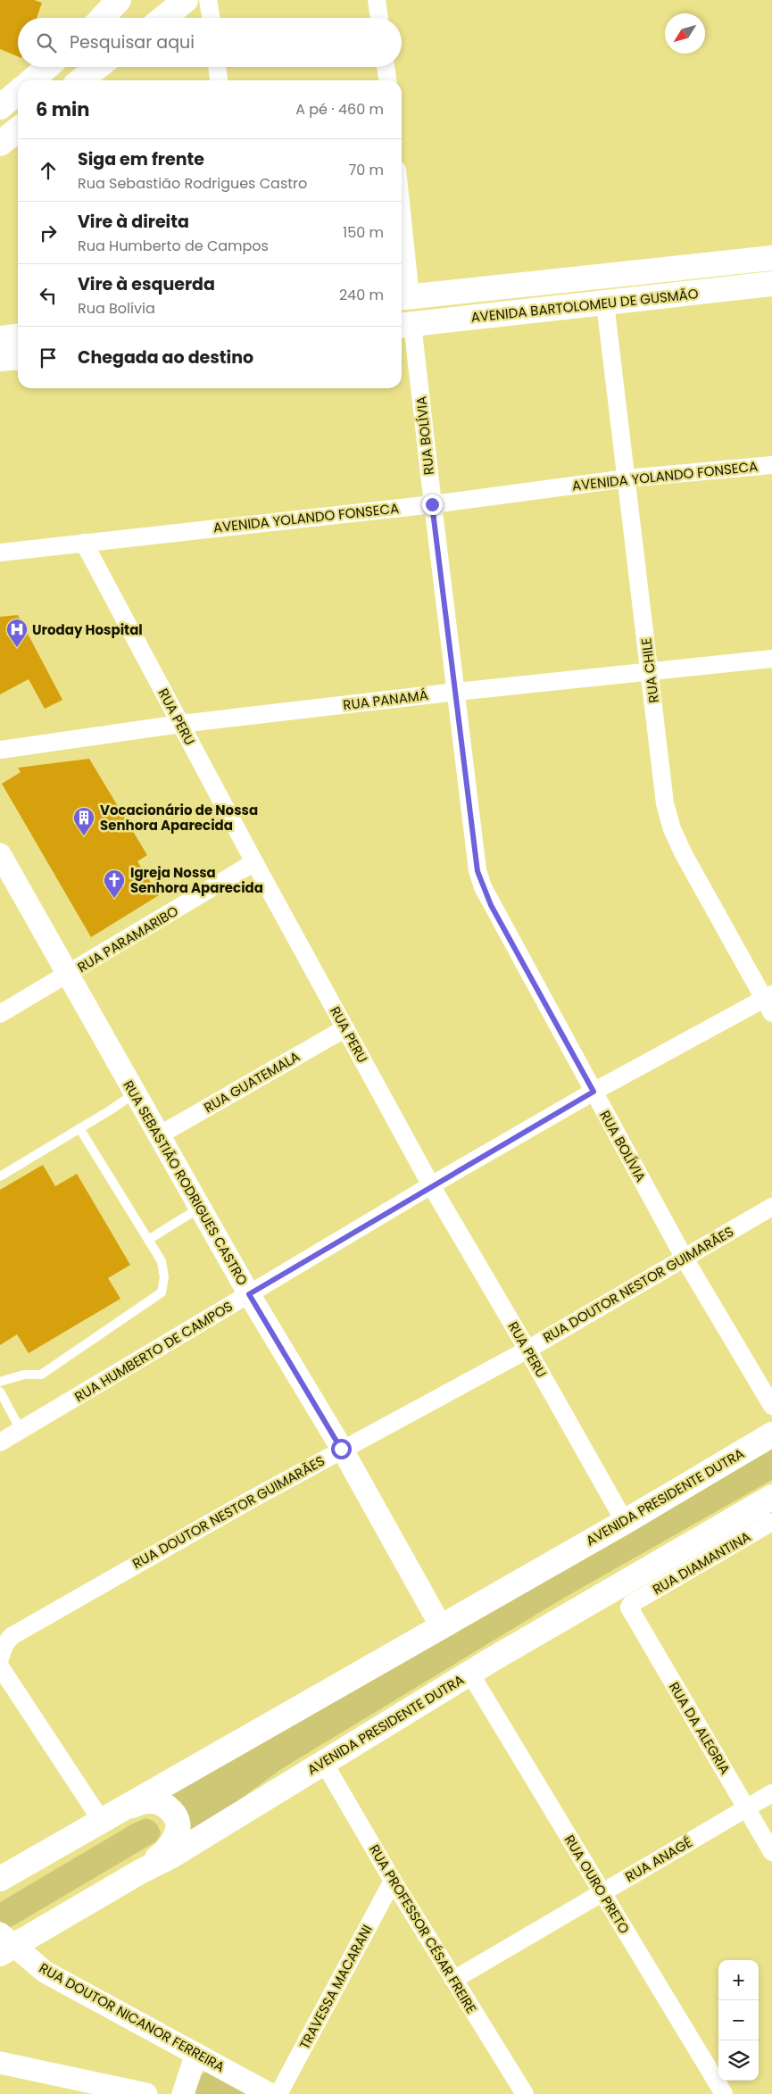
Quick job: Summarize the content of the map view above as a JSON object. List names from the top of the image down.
{
  "streets": {
    "main road": ["AVENIDA BARTOLOMEU DE GUSMÃO", "AVENIDA PRESIDENTE DUTRA"],
    "street": [
      "RUA BOLÍVIA",
      "AVENIDA YOLANDO FONSECA",
      "RUA CHILE",
      "RUA PANAMÁ",
      "RUA PERU",
      "RUA PARAMARIBO",
      "RUA GUATEMALA",
      "RUA SEBASTIÃO RODRIGUES CASTRO",
      "RUA DOUTOR NESTOR GUIMARÃES",
      "RUA HUMBERTO DE CAMPOS",
      "RUA DIAMANTINA",
      "RUA DA ALEGRIA",
      "RUA ANAGÉ",
      "RUA OURO PRETO",
      "RUA PROFESSOR CÉSAR FREIRE",
      "TRAVESSA MACARANI",
      "RUA DOUTOR NICANOR FERREIRA"
    ]
  },
  "crossings": [
    ["AVENIDA BARTOLOMEU DE GUSMÃO", "RUA BOLÍVIA"],
    ["AVENIDA BARTOLOMEU DE GUSMÃO", "RUA CHILE"],
    ["RUA BOLÍVIA", "AVENIDA YOLANDO FONSECA"],
    ["RUA BOLÍVIA", "RUA PANAMÁ"],
    ["RUA BOLÍVIA", "RUA DOUTOR NESTOR GUIMARÃES"],
    ["RUA BOLÍVIA", "RUA HUMBERTO DE CAMPOS"],
    ["AVENIDA YOLANDO FONSECA", "RUA CHILE"],
    ["AVENIDA YOLANDO FONSECA", "RUA PERU"],
    ["RUA CHILE", "RUA PANAMÁ"],
    ["RUA CHILE", "RUA HUMBERTO DE CAMPOS"],
    ["RUA PANAMÁ", "RUA PERU"],
    ["RUA PERU", "RUA PARAMARIBO"],
    ["RUA PERU", "RUA GUATEMALA"],
    ["RUA PERU", "RUA DOUTOR NESTOR GUIMARÃES"],
    ["RUA PERU", "RUA HUMBERTO DE CAMPOS"],
    ["RUA PERU", "AVENIDA PRESIDENTE DUTRA"],
    ["RUA PARAMARIBO", "RUA SEBASTIÃO RODRIGUES CASTRO"],
    ["RUA GUATEMALA", "RUA SEBASTIÃO RODRIGUES CASTRO"],
    ["RUA SEBASTIÃO RODRIGUES CASTRO", "RUA DOUTOR NESTOR GUIMARÃES"],
    ["RUA SEBASTIÃO RODRIGUES CASTRO", "RUA HUMBERTO DE CAMPOS"],
    ["RUA SEBASTIÃO RODRIGUES CASTRO", "AVENIDA PRESIDENTE DUTRA"],
    ["AVENIDA PRESIDENTE DUTRA", "RUA OURO PRETO"],
    ["AVENIDA PRESIDENTE DUTRA", "RUA PROFESSOR CÉSAR FREIRE"],
    ["AVENIDA PRESIDENTE DUTRA", "RUA DOUTOR NICANOR FERREIRA"],
    ["RUA DIAMANTINA", "RUA DA ALEGRIA"],
    ["RUA DA ALEGRIA", "RUA ANAGÉ"],
    ["RUA ANAGÉ", "RUA OURO PRETO"],
    ["RUA ANAGÉ", "RUA PROFESSOR CÉSAR FREIRE"],
    ["RUA PROFESSOR CÉSAR FREIRE", "TRAVESSA MACARANI"]
  ],
  "places": {
    "hospital": ["Uroday Hospital"],
    "building": ["Vocacionário de Nossa Senhora Aparecida"],
    "church": ["Igreja Nossa Senhora Aparecida"]
  },
  "north": "bottom left",
  "page": {
    "search": "Pesquisar aqui",
    "heading": ["6 min", "A pé · 460 m"],
    "list": [
      ["Siga em frente", "Rua Sebastião Rodrigues Castro", "70 m"],
      ["Vire à direita", "Rua Humberto de Campos", "150 m"],
      ["Vire à esquerda", "Rua Bolívia", "240 m"],
      "Chegada ao destino"
    ],
    "map_buttons": ["+", "−"]
  }
}
